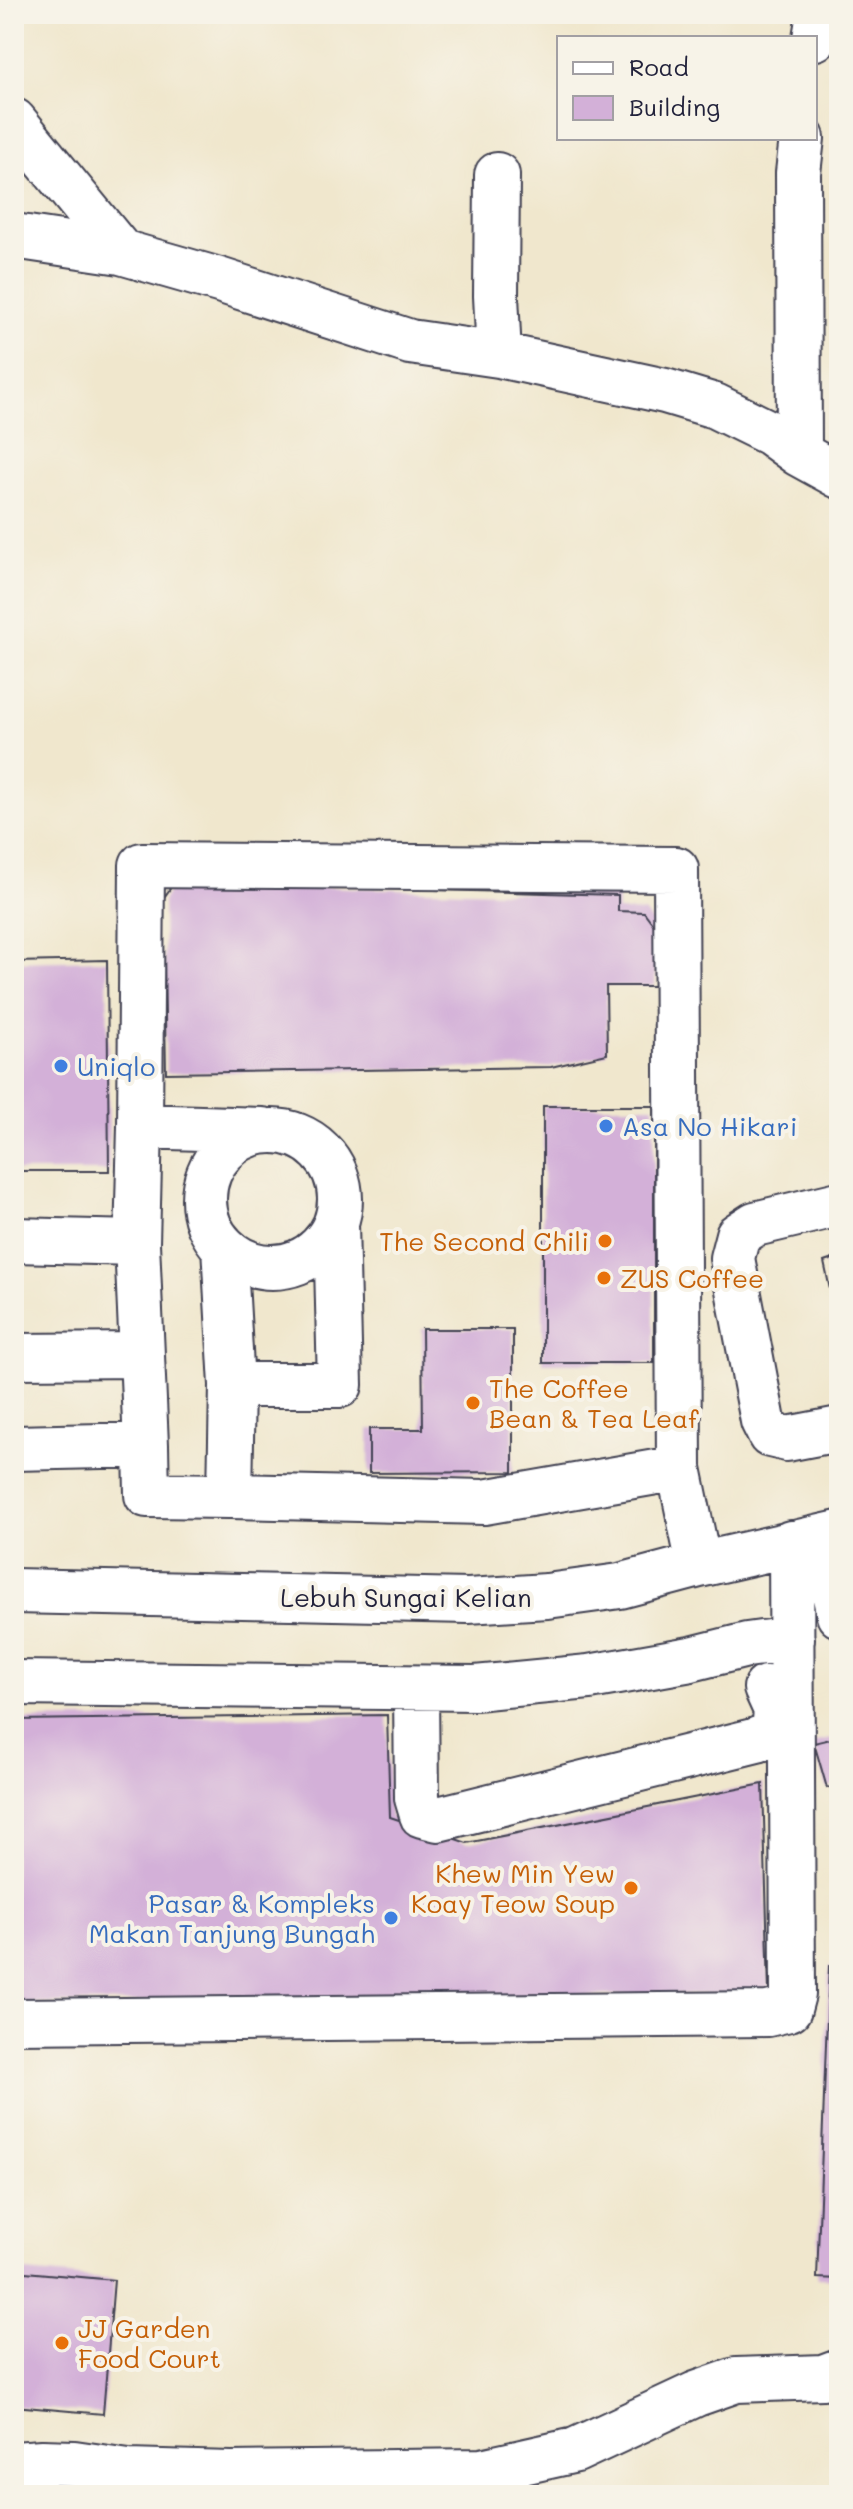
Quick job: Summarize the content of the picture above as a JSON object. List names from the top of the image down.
{
  "streets": {
    "street": ["Lebuh Sungai Kelian"]
  },
  "places": [
    "Uniqlo",
    "Asa No Hikari",
    "The Second Chili",
    "ZUS Coffee",
    "The Coffee Bean & Tea Leaf",
    "Khew Min Yew Koay Teow Soup",
    "Pasar & Kompleks Makan Tanjung Bungah",
    "JJ Garden Food Court"
  ],
  "legend": ["Road", "Building"]
}
